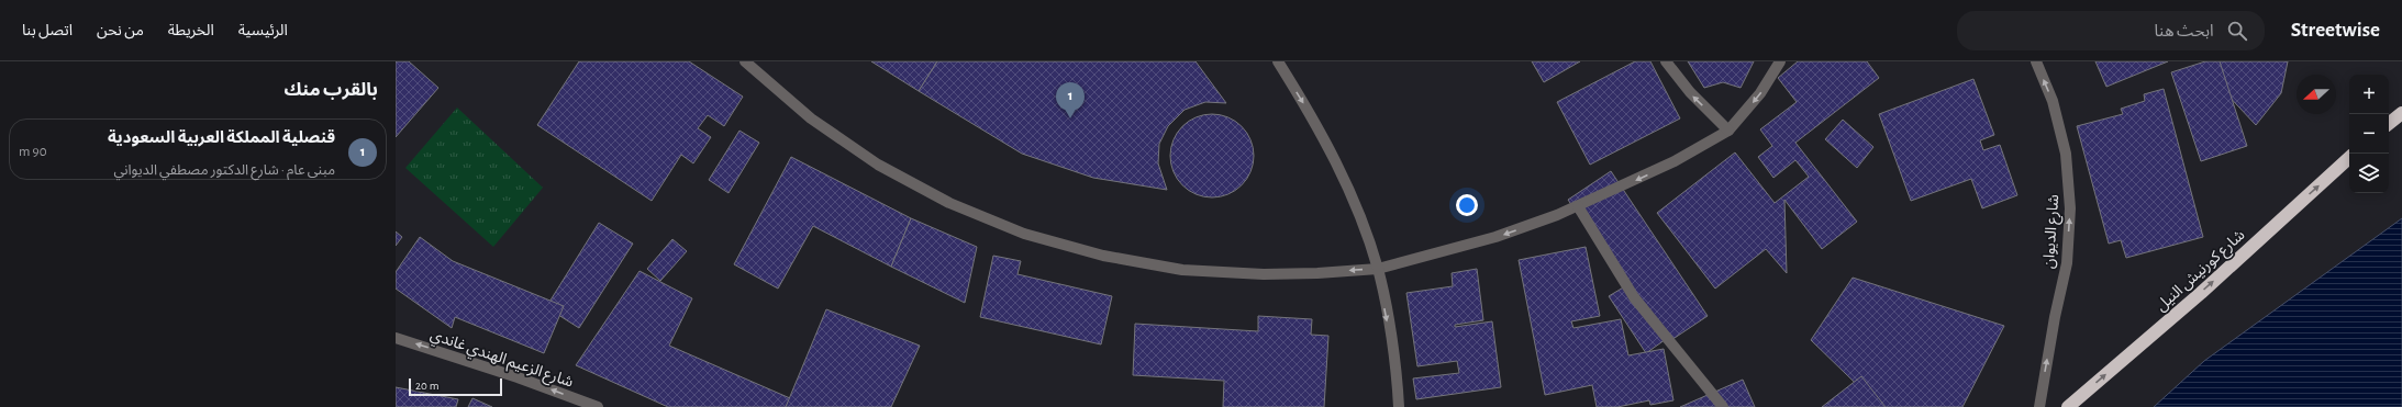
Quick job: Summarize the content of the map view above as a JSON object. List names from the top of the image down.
{
  "streets": {
    "highway": ["شارع كورنيش النيل"],
    "street": ["شارع الديوان", "شارع الزعيم الهندي غاندي"]
  },
  "one_way": ["شارع الديوان", "شارع كورنيش النيل", "شارع الزعيم الهندي غاندي"],
  "scale_bar": "20 m",
  "north": "left",
  "page": {
    "header": "Streetwise",
    "search": "ابحث هنا",
    "nav": [
      "الرئيسية",
      "الخريطة",
      "من نحن",
      "اتصل بنا"
    ],
    "heading": "بالقرب منك",
    "map_buttons": ["+", "−"],
    "pins": "1",
    "list": [
      {
        "mark": "1",
        "name": "قنصلية المملكة العربية السعودية",
        "note": "مبنى عام · شارع الدكتور مصطفي الديواني",
        "value": "90 m"
      }
    ],
    "scale": "20 m"
  }
}
